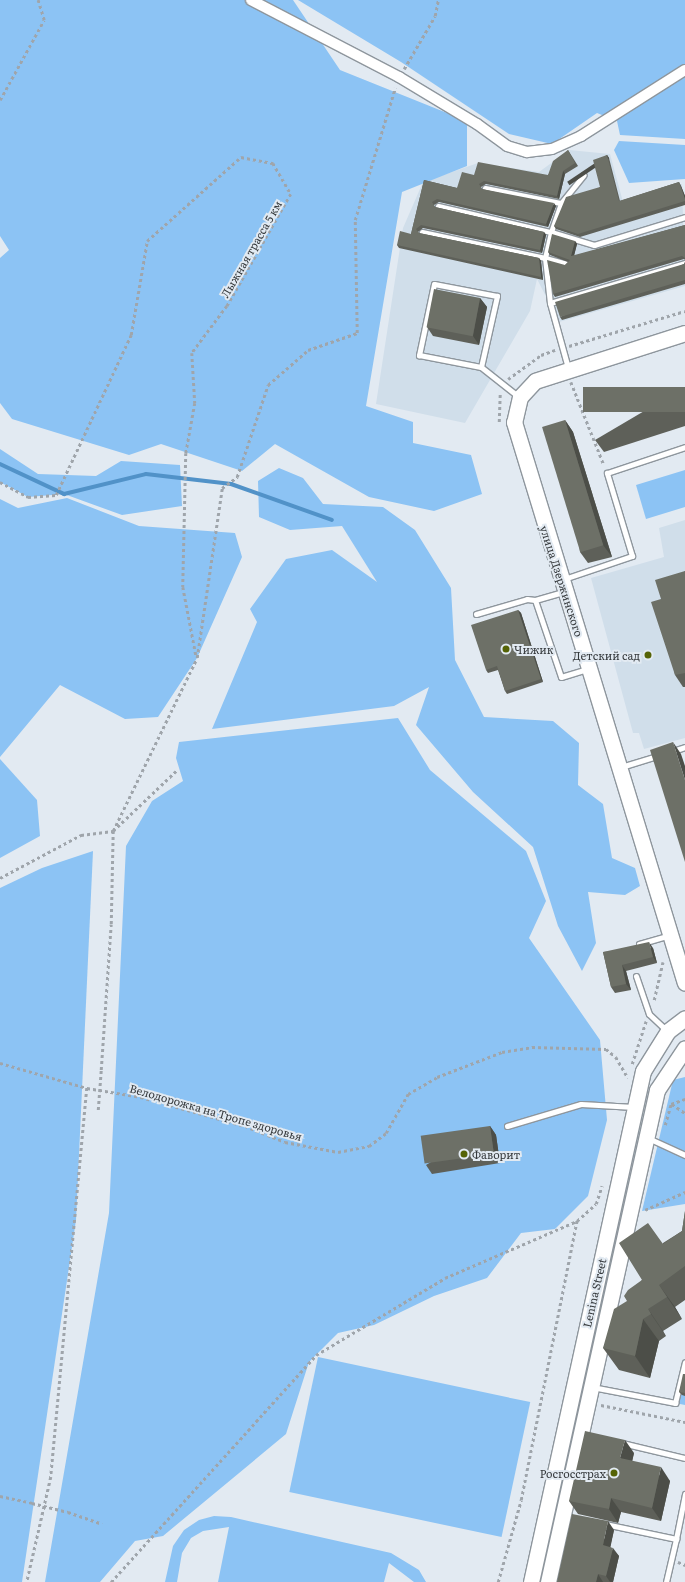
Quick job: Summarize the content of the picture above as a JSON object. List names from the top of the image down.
{
  "streets": {
    "main road": ["улица Дзержинского", "Lenina Street"],
    "path": ["Лыжная трасса 5 км", "Велодорожка на Тропе здоровья"]
  },
  "crossings": [
    ["Велодорожка на Тропе здоровья", "Lenina Street"]
  ],
  "places": [
    "Чижик",
    "Детский сад",
    "Фаворит",
    "Росгосстрах"
  ]
}
